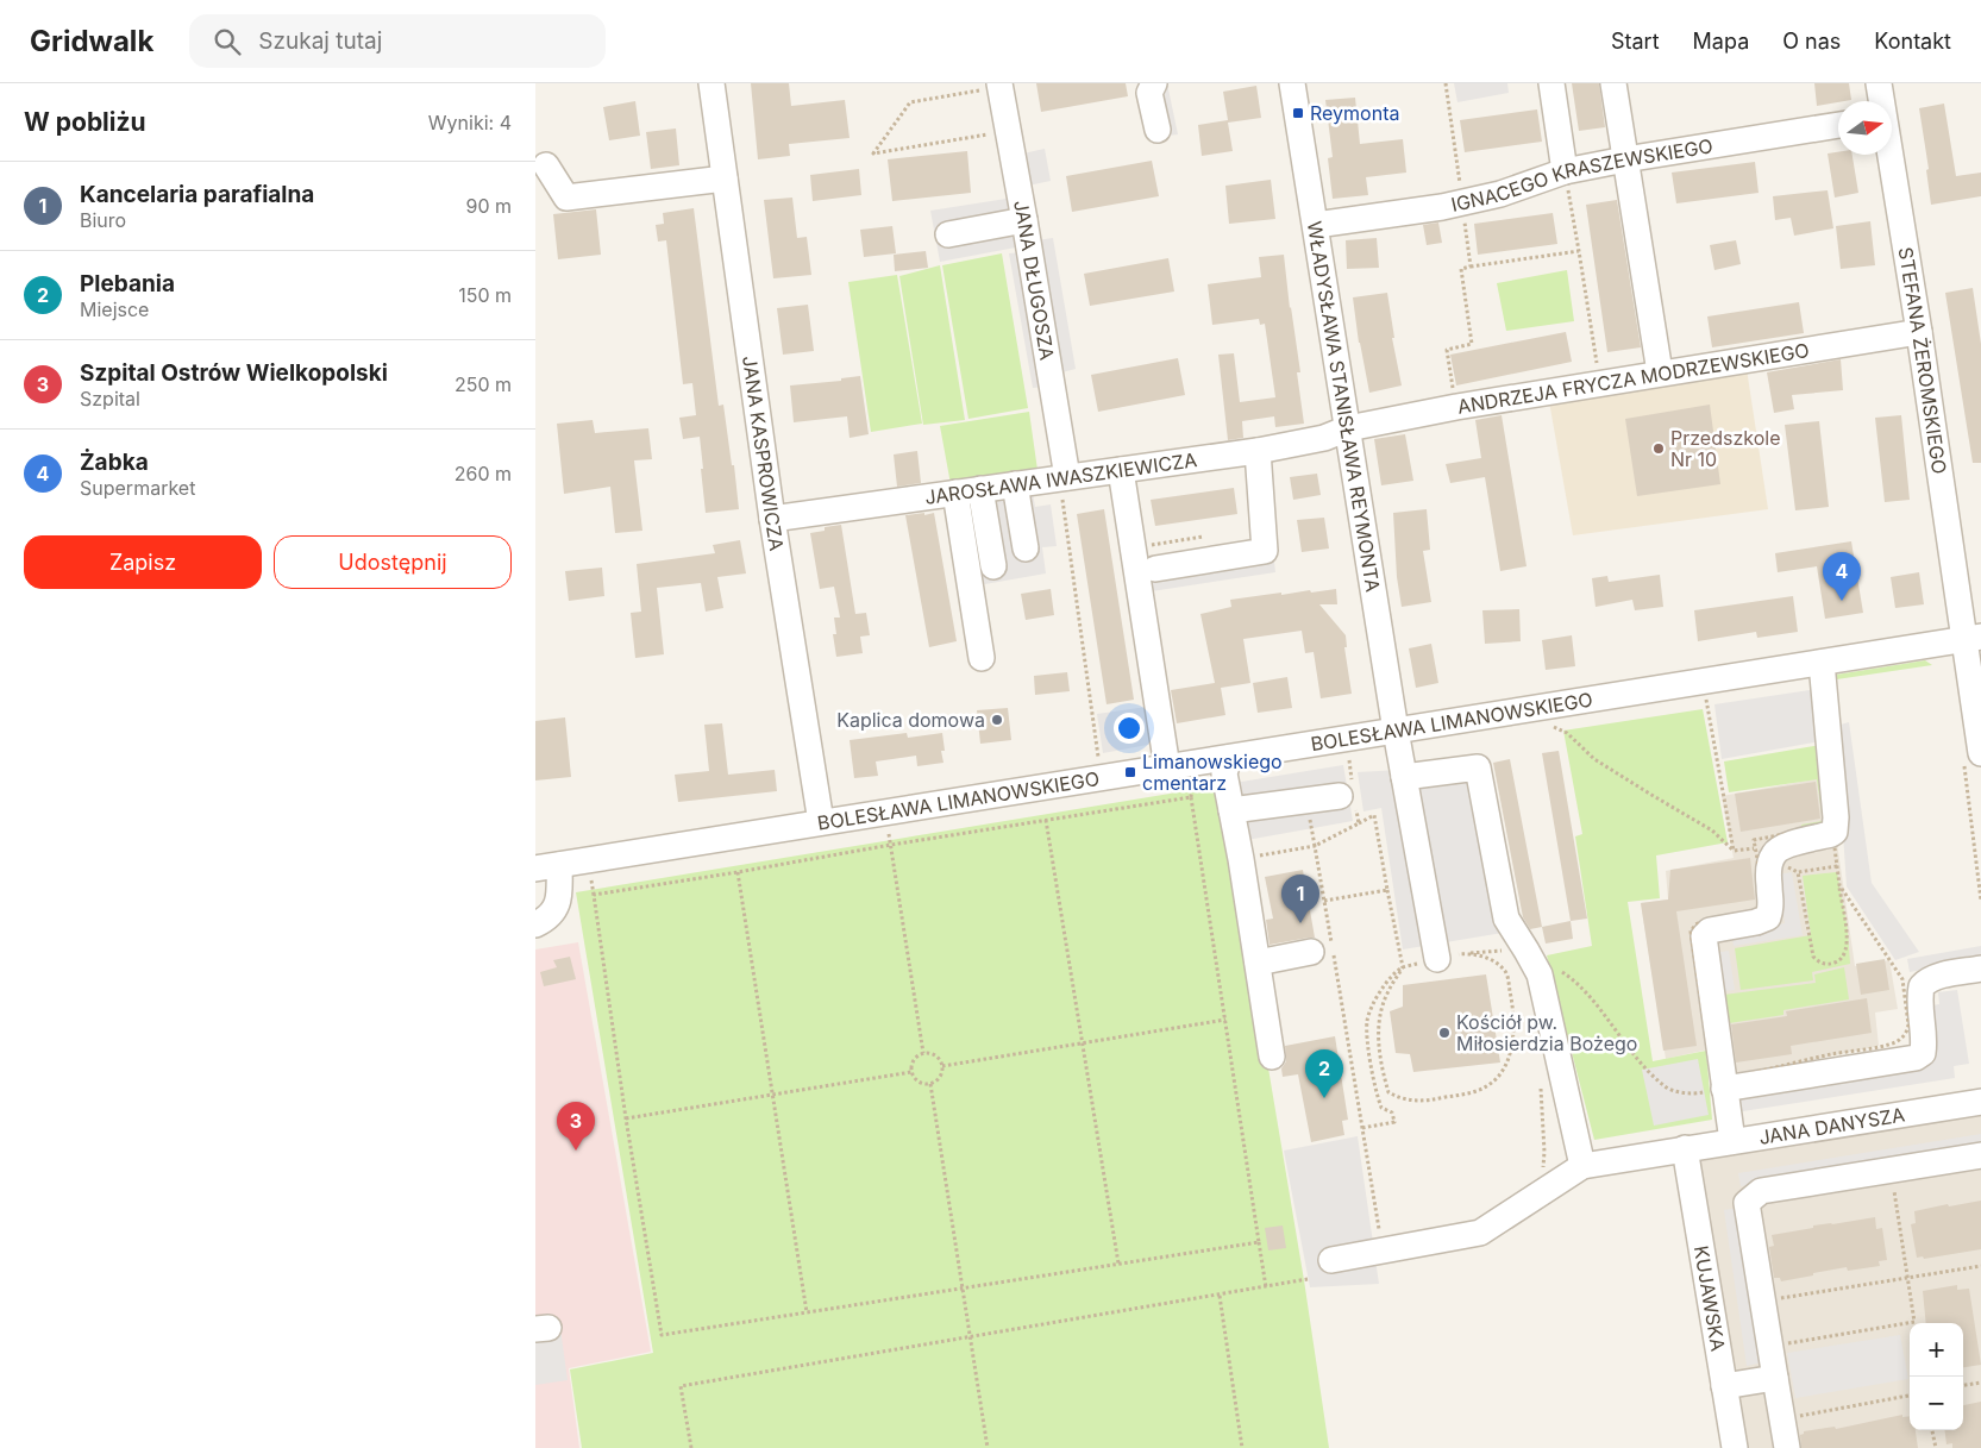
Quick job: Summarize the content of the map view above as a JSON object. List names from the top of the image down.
{
  "streets": {
    "street": [
      "IGNACEGO KRASZEWSKIEGO",
      "JANA DŁUGOSZA",
      "STEFANA ŻEROMSKIEGO",
      "ANDRZEJA FRYCZA MODRZEWSKIEGO",
      "WŁADYSŁAWA STANISŁAWA REYMONTA",
      "JANA KASPROWICZA",
      "JAROSŁAWA IWASZKIEWICZA",
      "BOLESŁAWA LIMANOWSKIEGO",
      "JANA DANYSZA",
      "KUJAWSKA"
    ]
  },
  "crossings": [
    ["IGNACEGO KRASZEWSKIEGO", "WŁADYSŁAWA STANISŁAWA REYMONTA"],
    ["JANA DŁUGOSZA", "JAROSŁAWA IWASZKIEWICZA"],
    ["STEFANA ŻEROMSKIEGO", "ANDRZEJA FRYCZA MODRZEWSKIEGO"],
    ["STEFANA ŻEROMSKIEGO", "BOLESŁAWA LIMANOWSKIEGO"],
    ["ANDRZEJA FRYCZA MODRZEWSKIEGO", "WŁADYSŁAWA STANISŁAWA REYMONTA"],
    ["ANDRZEJA FRYCZA MODRZEWSKIEGO", "JAROSŁAWA IWASZKIEWICZA"],
    ["WŁADYSŁAWA STANISŁAWA REYMONTA", "JAROSŁAWA IWASZKIEWICZA"],
    ["WŁADYSŁAWA STANISŁAWA REYMONTA", "BOLESŁAWA LIMANOWSKIEGO"],
    ["JANA KASPROWICZA", "JAROSŁAWA IWASZKIEWICZA"],
    ["JANA KASPROWICZA", "BOLESŁAWA LIMANOWSKIEGO"],
    ["JANA DANYSZA", "KUJAWSKA"]
  ],
  "places": {
    "transit": ["Reymonta", "Limanowskiego cmentarz"],
    "other": ["Przedszkole Nr 10", "Kaplica domowa", "Kościół pw. Miłosierdzia Bożego"]
  },
  "north": "right",
  "page": {
    "header": "Gridwalk",
    "search": "Szukaj tutaj",
    "nav": [
      "Start",
      "Mapa",
      "O nas",
      "Kontakt"
    ],
    "heading": ["W pobliżu", "Wyniki: 4"],
    "list": [
      {
        "mark": "1",
        "name": "Kancelaria parafialna",
        "note": "Biuro",
        "value": "90 m"
      },
      {
        "mark": "2",
        "name": "Plebania",
        "note": "Miejsce",
        "value": "150 m"
      },
      {
        "mark": "3",
        "name": "Szpital Ostrów Wielkopolski",
        "note": "Szpital",
        "value": "250 m"
      },
      {
        "mark": "4",
        "name": "Żabka",
        "note": "Supermarket",
        "value": "260 m"
      }
    ],
    "buttons": ["Zapisz", "Udostępnij"],
    "pins": [
      "4",
      "1",
      "2",
      "3"
    ],
    "map_buttons": ["+", "−"]
  }
}
